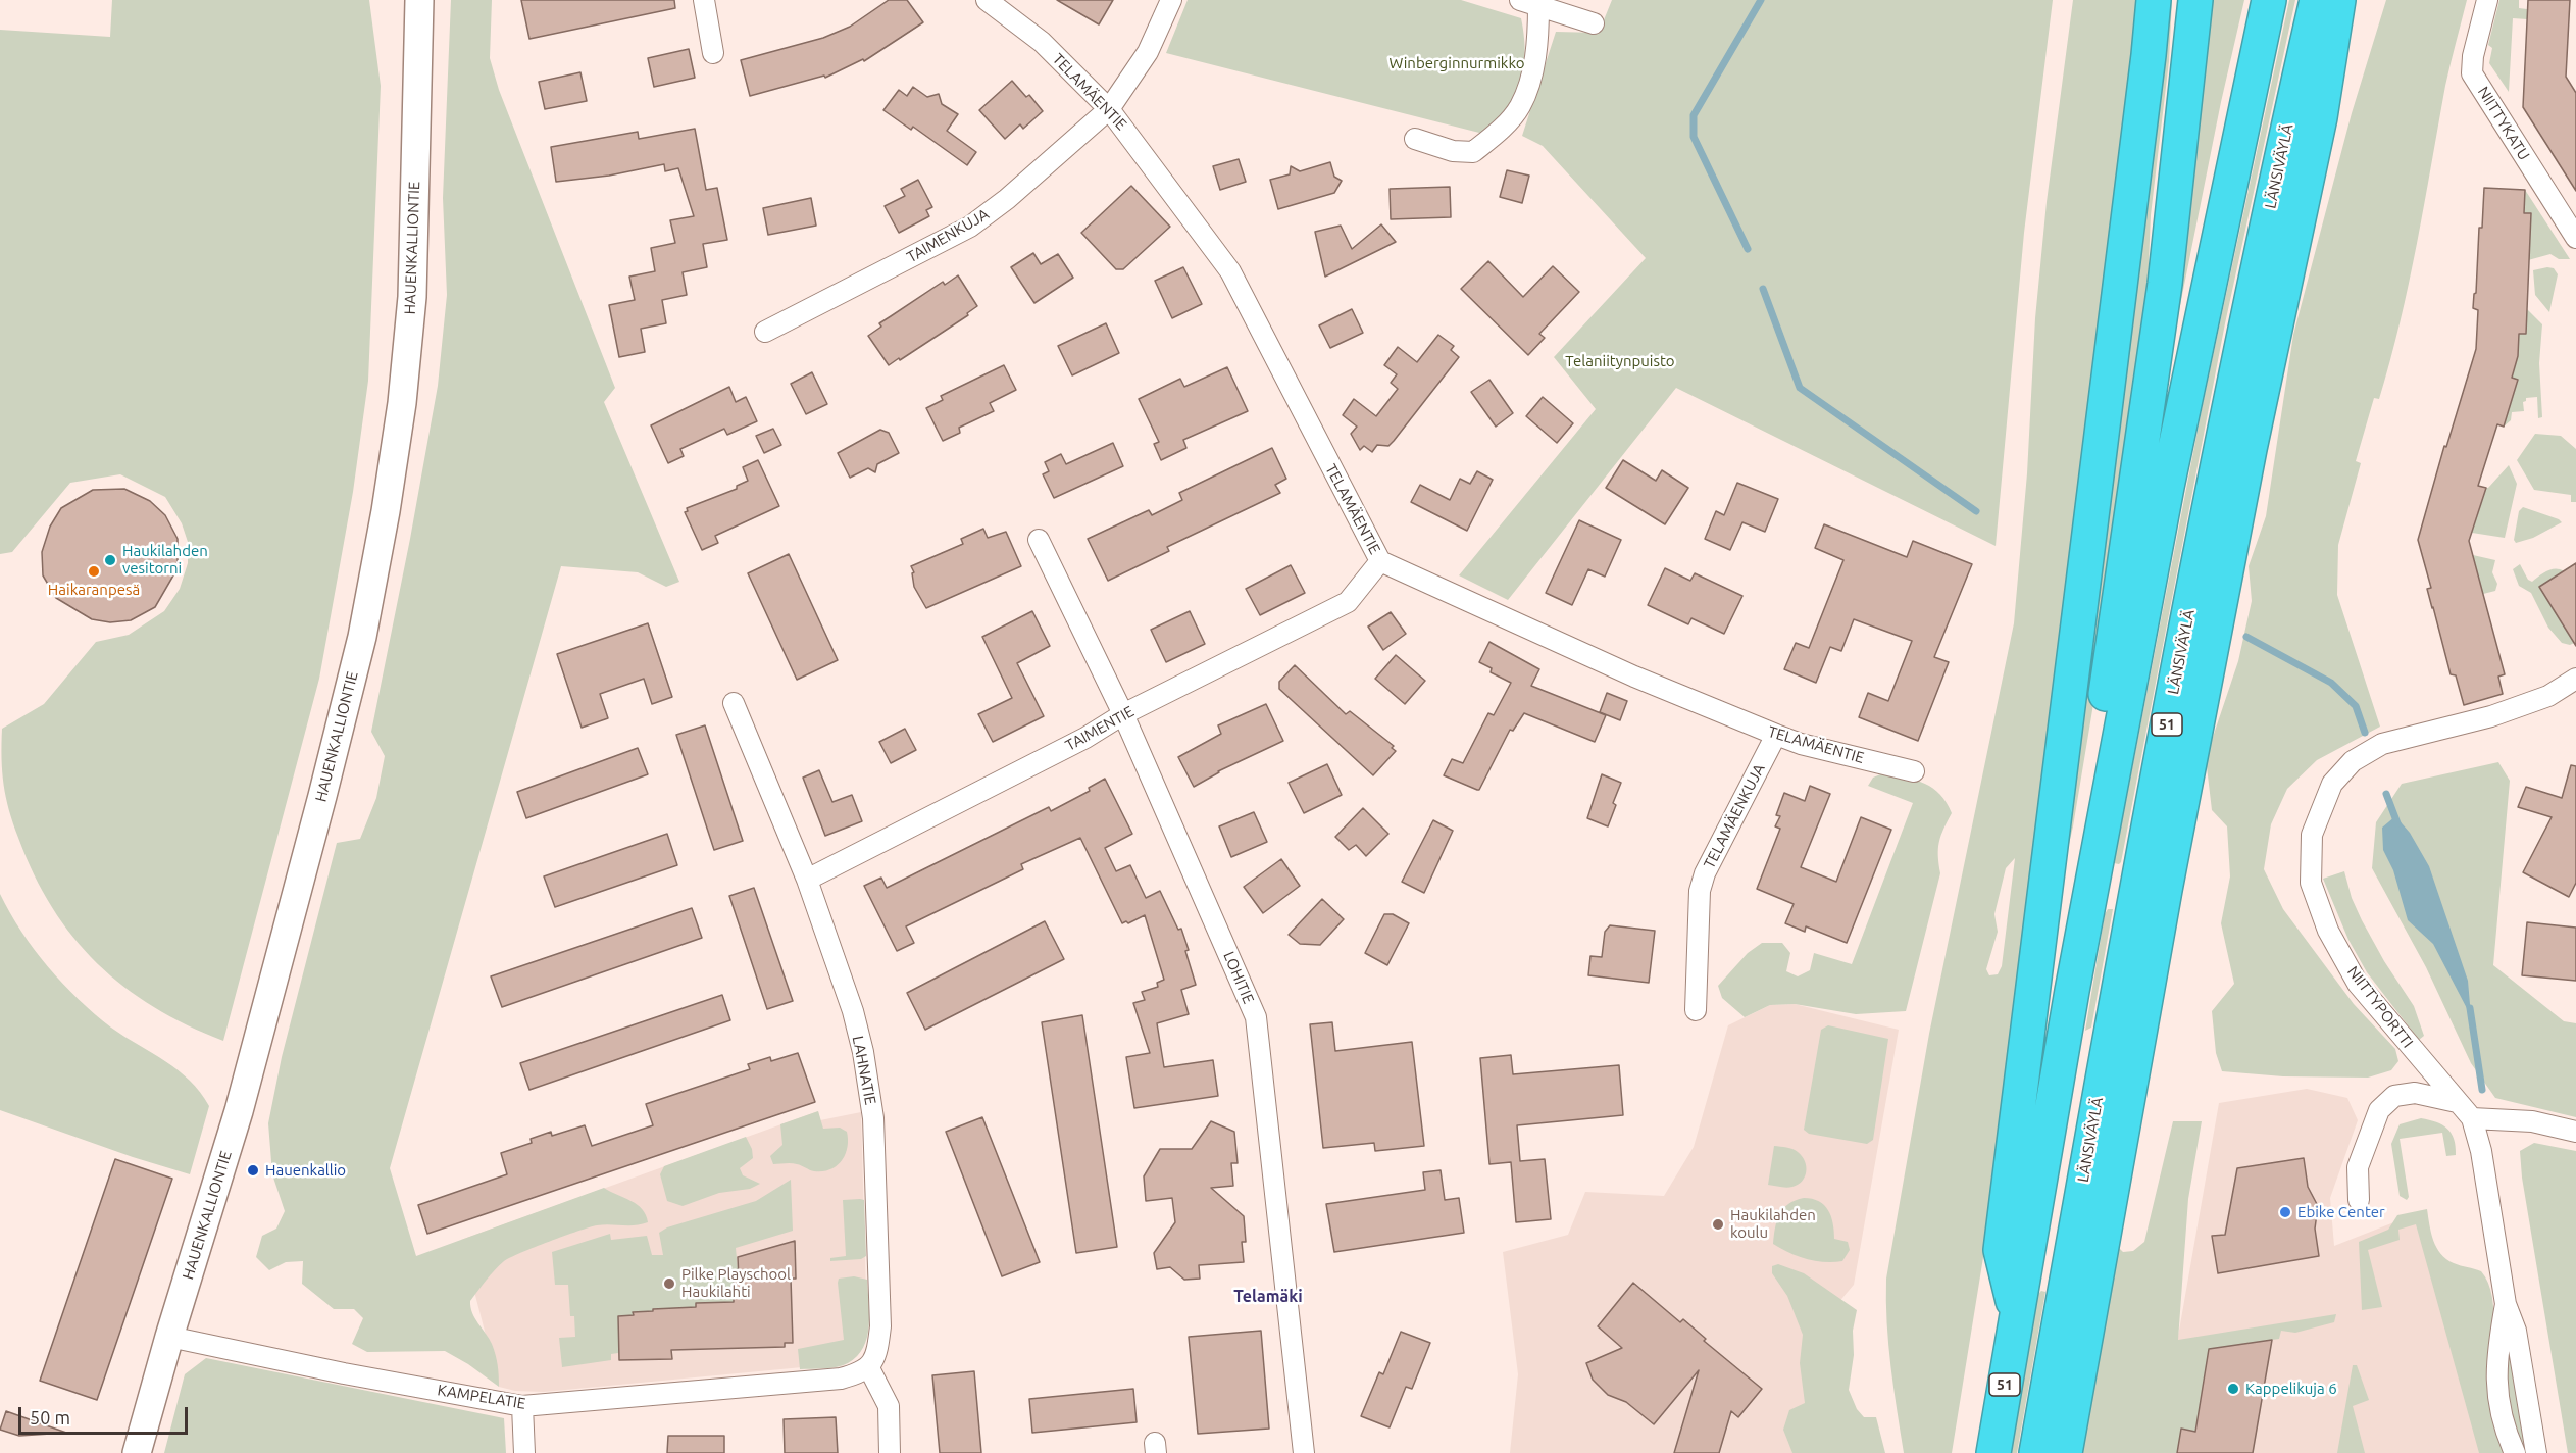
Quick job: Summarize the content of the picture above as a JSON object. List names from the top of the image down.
{
  "streets": {
    "highway": ["LÄNSIVÄYLÄ", "51"],
    "main road": ["HAUENKALLIONTIE"],
    "street": [
      "TELAMÄENTIE",
      "NIITTYKATU",
      "TAIMENKUJA",
      "TAIMENTIE",
      "TELAMÄENKUJA",
      "LOHITIE",
      "NIITTYPORTTI",
      "LAHNATIE",
      "KAMPELATIE"
    ]
  },
  "crossings": [
    ["TELAMÄENTIE", "TAIMENKUJA"],
    ["TELAMÄENTIE", "TAIMENTIE"],
    ["TELAMÄENTIE", "TELAMÄENKUJA"],
    ["HAUENKALLIONTIE", "KAMPELATIE"],
    ["TAIMENTIE", "LOHITIE"],
    ["TAIMENTIE", "LAHNATIE"],
    ["LAHNATIE", "KAMPELATIE"]
  ],
  "districts": ["Telamäki"],
  "parks": ["Winberginnurmikko", "Telaniitynpuisto"],
  "places": [
    "Haukilahden vesitorni",
    "Haikaranpesä",
    "Hauenkallio",
    "Ebike Center",
    "Haukilahden koulu",
    "Pilke Playschool Haukilahti",
    "Kappelikuja 6"
  ],
  "scale_bar": "50 m"
}
